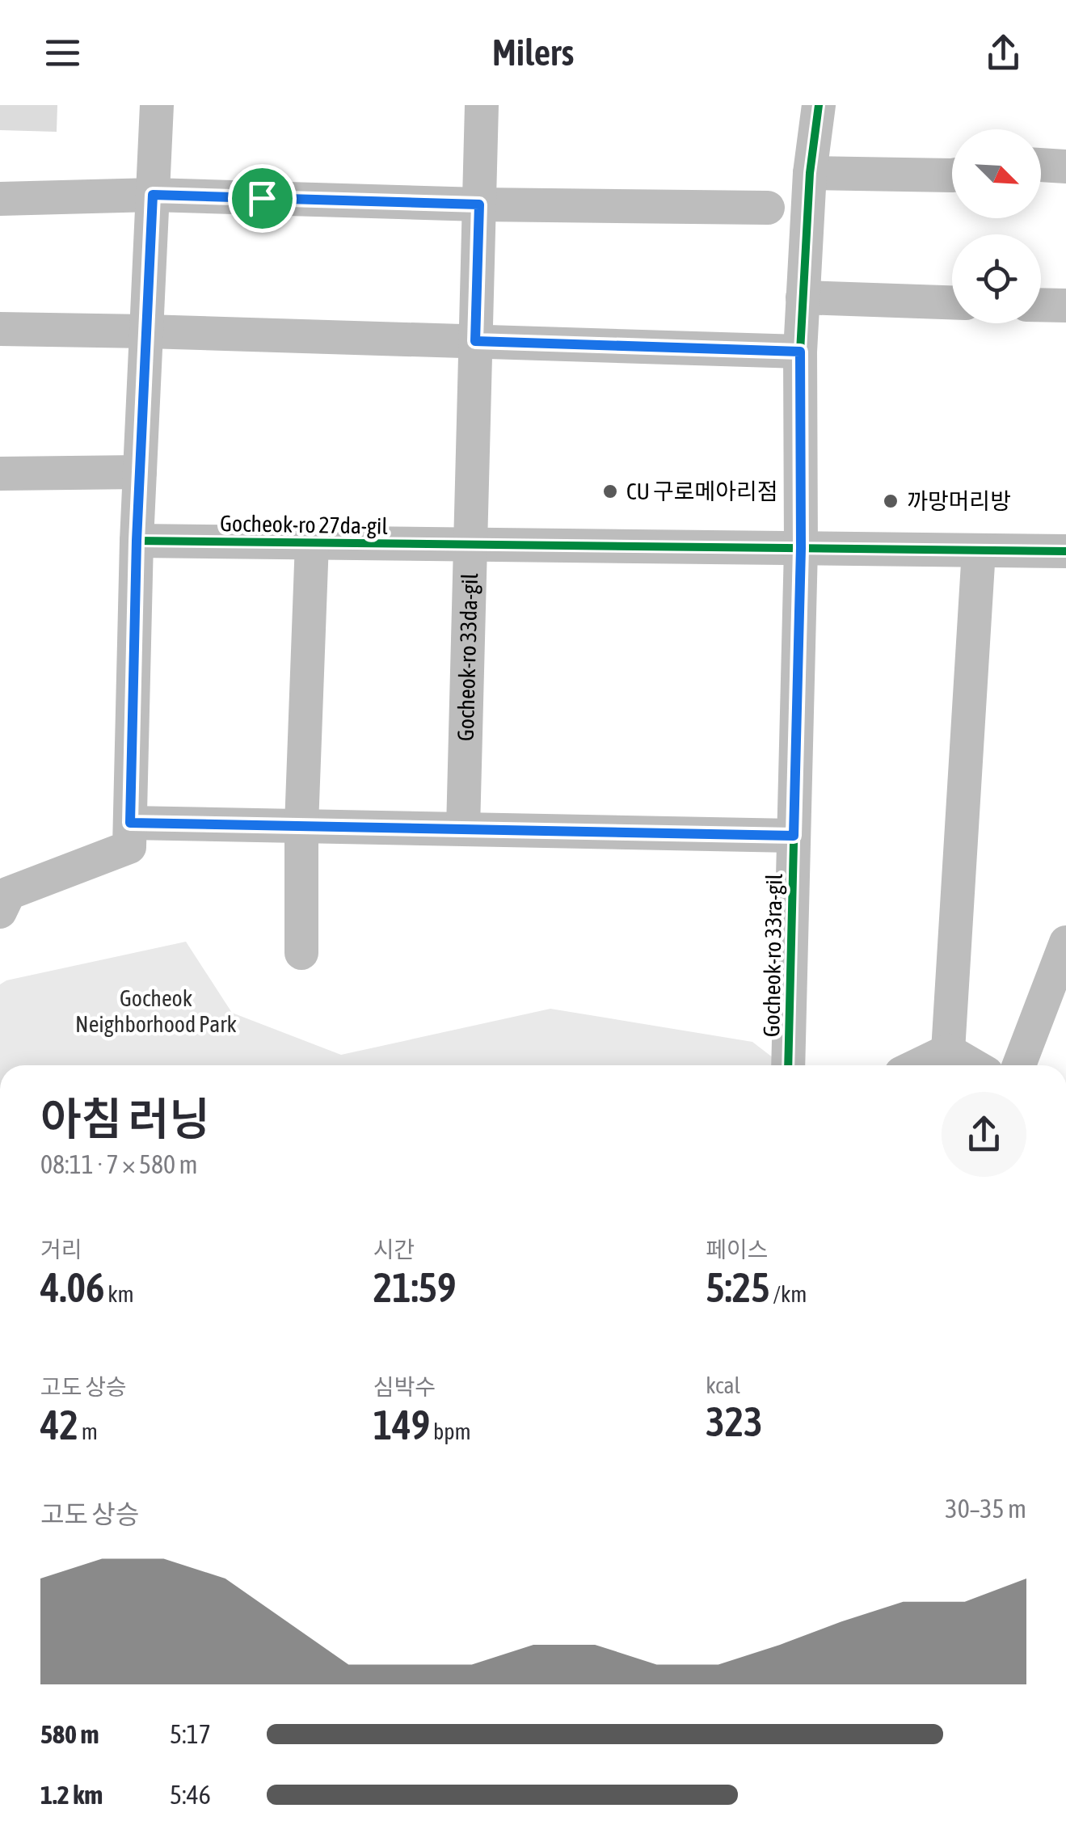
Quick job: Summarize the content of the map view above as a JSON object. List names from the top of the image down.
{
  "streets": {
    "street": ["Gocheok-ro 27da-gil", "Gocheok-ro 33da-gil", "Gocheok-ro 33ra-gil"]
  },
  "crossings": [
    ["Gocheok-ro 27da-gil", "Gocheok-ro 33da-gil"]
  ],
  "parks": ["Gocheok Neighborhood Park"],
  "places": ["CU 구로메아리점", "까망머리방"],
  "north": "bottom right",
  "page": {
    "header": "Milers",
    "heading": ["아침 러닝", "08:11 · 7 × 580 m"],
    "stats": [
      ["거리", "4.06 km"],
      ["시간", "21:59"],
      ["페이스", "5:25 /km"],
      ["고도 상승", "42 m"],
      ["심박수", "149 bpm"],
      ["kcal", "323"]
    ],
    "chart": ["고도 상승", "30–35 m"],
    "list": [
      {
        "name": "580 m",
        "note": "5:17"
      },
      {
        "name": "1.2 km",
        "note": "5:46"
      }
    ]
  }
}
